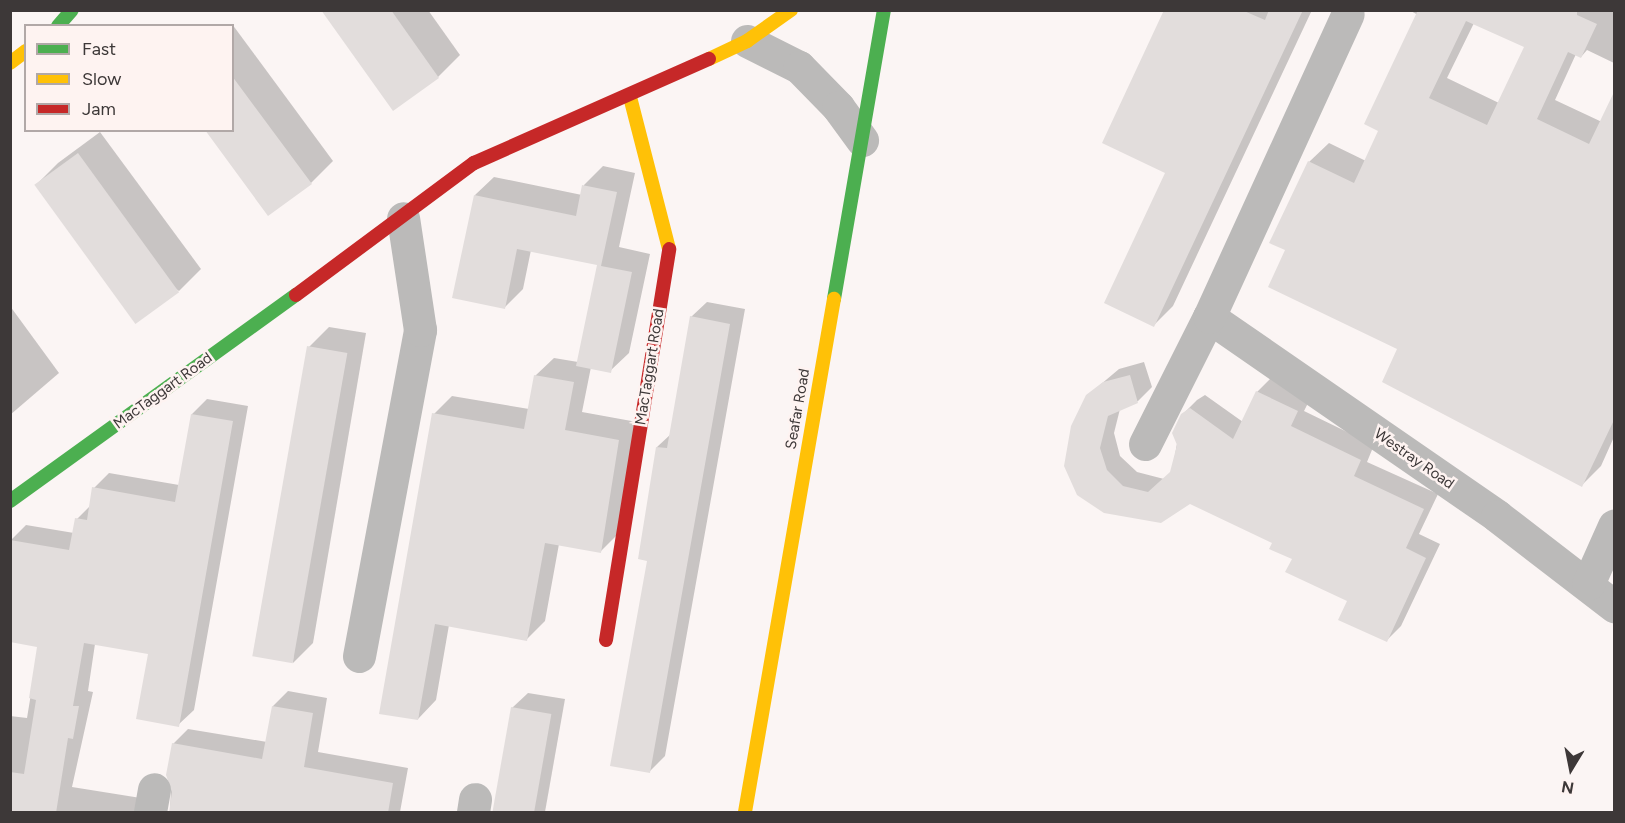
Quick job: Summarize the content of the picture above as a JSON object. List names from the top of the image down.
{
  "streets": {
    "street": ["MacTaggart Road", "Seafar Road", "Westray Road"]
  },
  "legend": ["Fast", "Slow", "Jam"],
  "north": "bottom"
}
